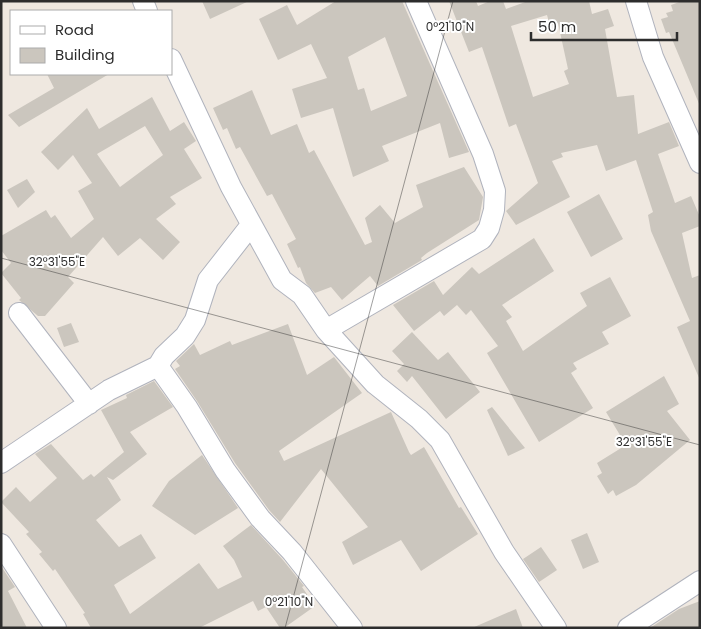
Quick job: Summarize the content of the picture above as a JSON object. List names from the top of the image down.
{
  "legend": ["Road", "Building"],
  "scale_bar": "50 m",
  "coordinates": ["0°21'10\"N", "32°31'55\"E"]
}
